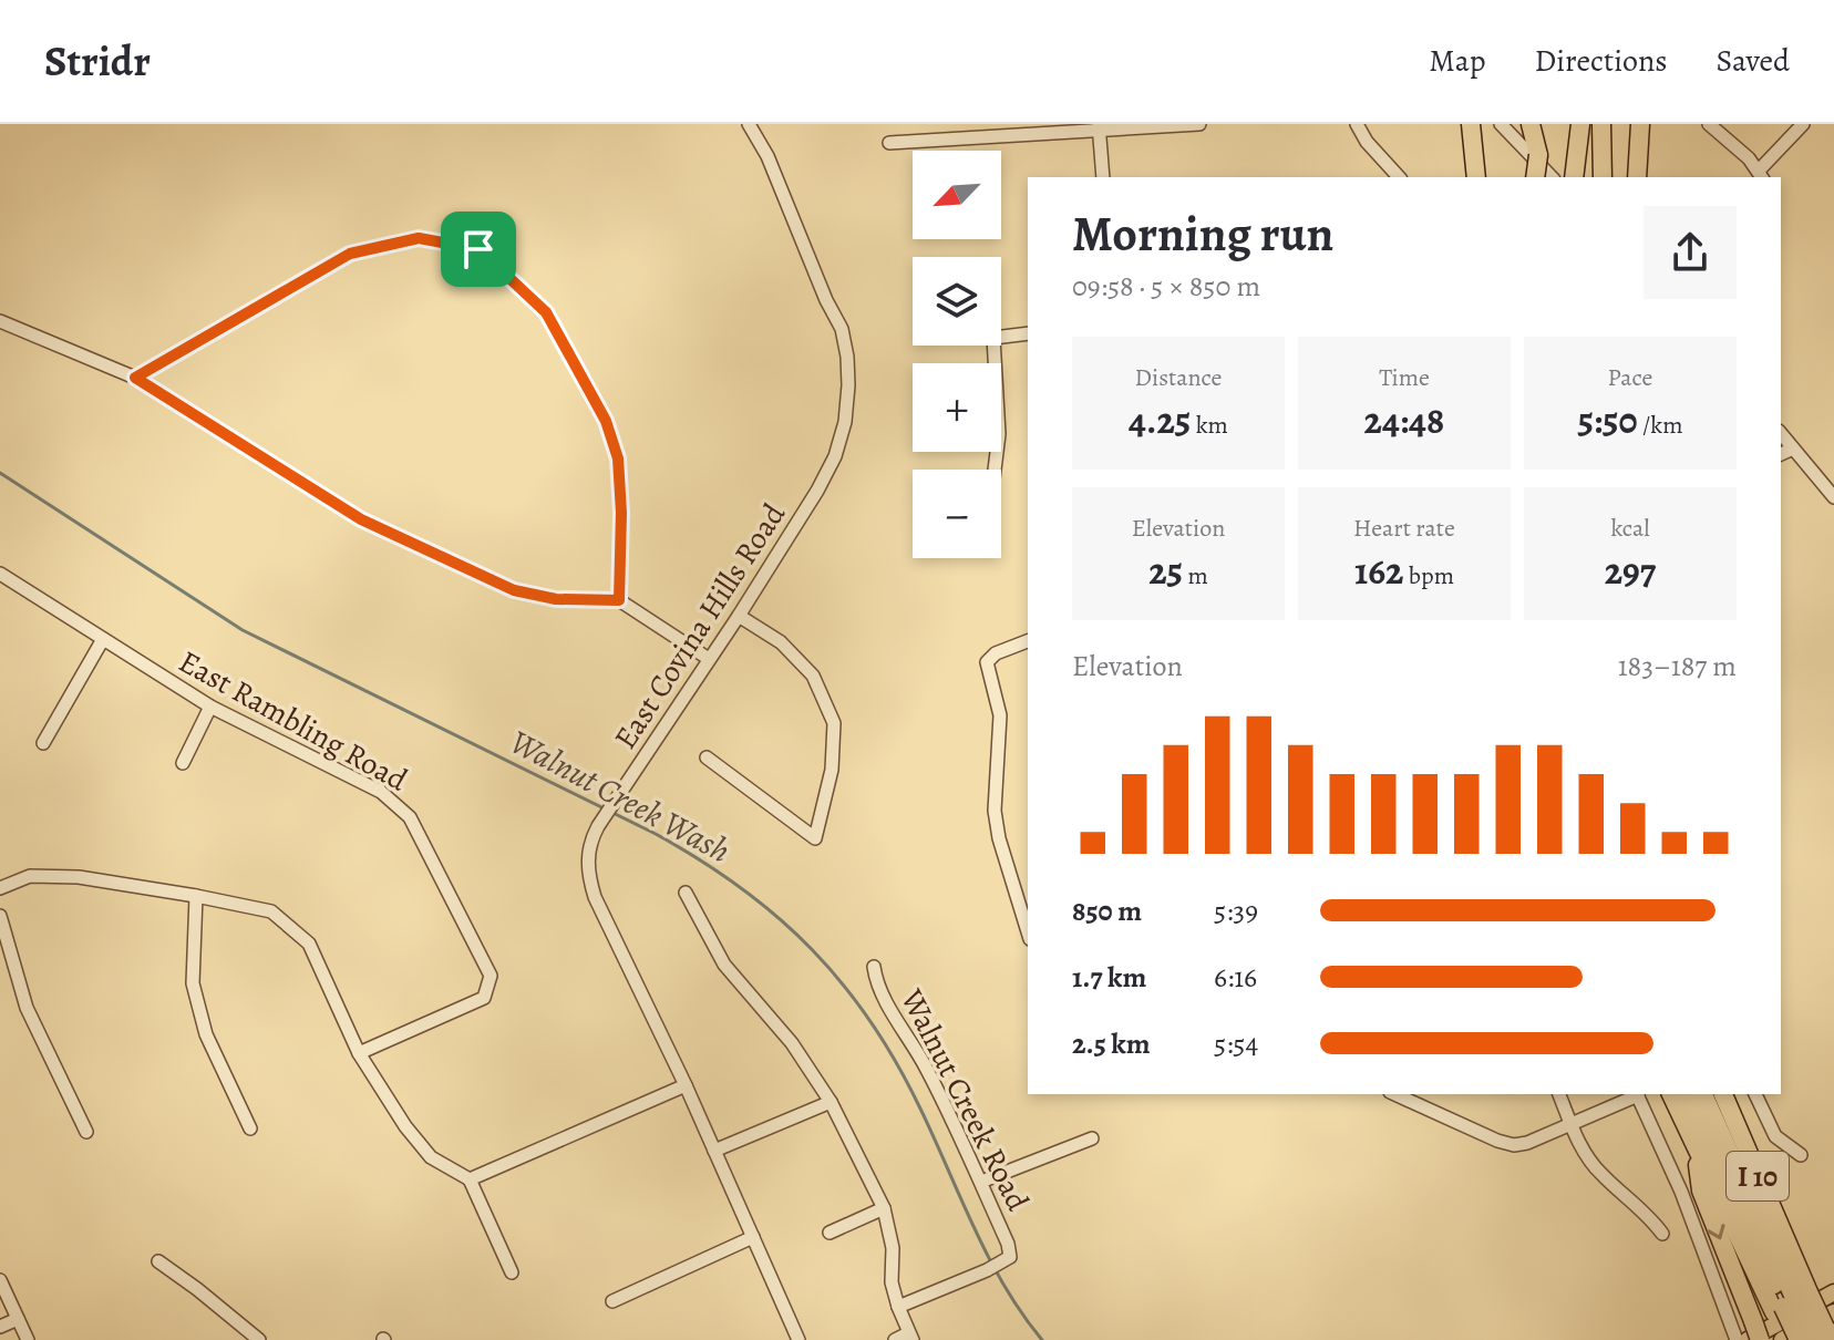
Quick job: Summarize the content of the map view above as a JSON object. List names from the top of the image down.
{
  "streets": {
    "highway": ["I 10"],
    "street": ["East Covina Hills Road", "East Rambling Road", "Walnut Creek Road"]
  },
  "water": ["Walnut Creek Wash"],
  "north": "bottom left",
  "page": {
    "header": "Stridr",
    "nav": ["Map", "Directions", "Saved"],
    "map_buttons": ["+", "−"],
    "heading": ["Morning run", "09:58 · 5 × 850 m"],
    "stats": [
      ["Distance", "4.25 km"],
      ["Time", "24:48"],
      ["Pace", "5:50 /km"],
      ["Elevation", "25 m"],
      ["Heart rate", "162 bpm"],
      ["kcal", "297"]
    ],
    "chart": ["Elevation", "183–187 m"],
    "list": [
      {
        "name": "850 m",
        "note": "5:39"
      },
      {
        "name": "1.7 km",
        "note": "6:16"
      },
      {
        "name": "2.5 km",
        "note": "5:54"
      }
    ]
  }
}
